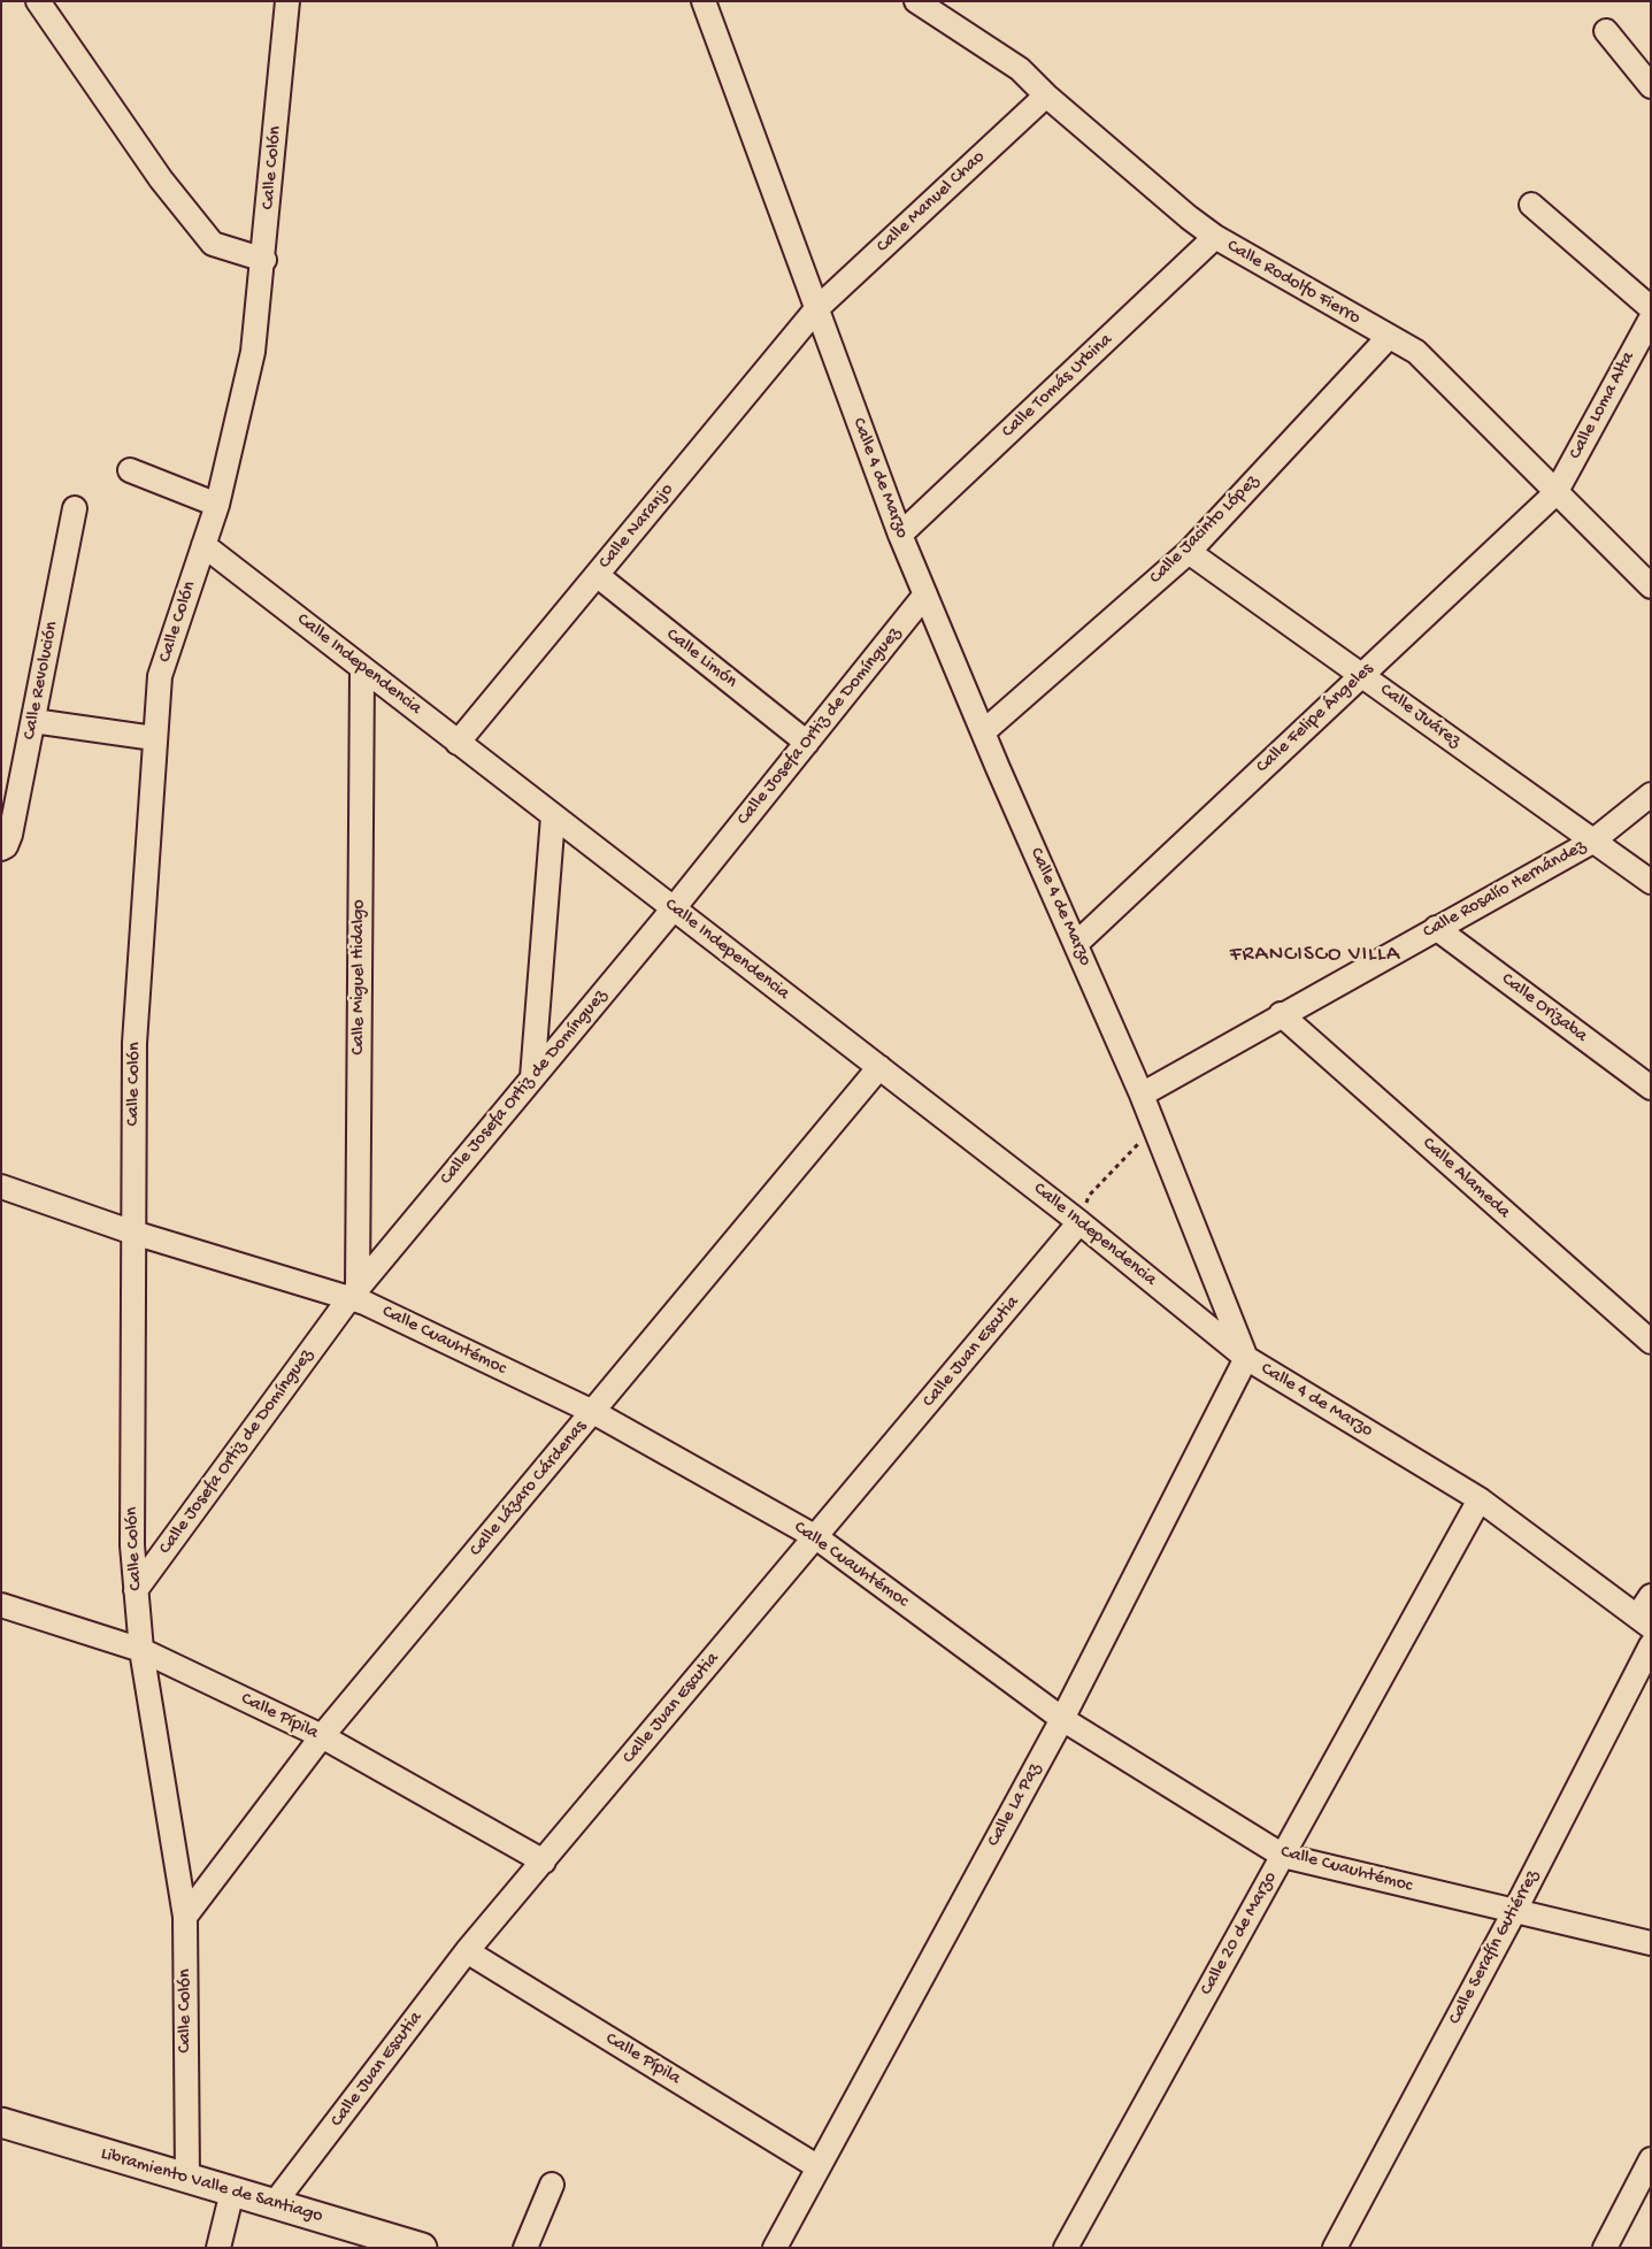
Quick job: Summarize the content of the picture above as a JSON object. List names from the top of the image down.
{
  "streets": {
    "street": [
      "Calle Colón",
      "Calle Manuel Chao",
      "Calle Rodolfo Fierro",
      "Calle Tomás Urbina",
      "Calle Loma Alta",
      "Calle 4 de Marzo",
      "Calle Naranjo",
      "Calle Jacinto López",
      "Calle Limón",
      "Calle Independencia",
      "Calle Revolución",
      "Calle Juárez",
      "Calle Felipe Ángeles",
      "Calle Josefa Ortiz de Domínguez",
      "Calle Rosalío Hernández",
      "Calle Miguel Hidalgo",
      "Calle Orizaba",
      "Calle Alameda",
      "Calle Cuauhtémoc",
      "Calle Juan Escutia",
      "Calle Lázaro Cárdenas",
      "Calle Pípila",
      "Calle La Paz",
      "Calle 20 de Marzo",
      "Calle Serafín Gutiérrez",
      "Libramiento Valle de Santiago"
    ]
  },
  "crossings": [
    ["Calle Colón", "Calle Independencia"],
    ["Calle Colón", "Calle Josefa Ortiz de Domínguez"],
    ["Calle Colón", "Calle Cuauhtémoc"],
    ["Calle Colón", "Calle Lázaro Cárdenas"],
    ["Calle Colón", "Calle Pípila"],
    ["Calle Colón", "Libramiento Valle de Santiago"],
    ["Calle Manuel Chao", "Calle Rodolfo Fierro"],
    ["Calle Manuel Chao", "Calle 4 de Marzo"],
    ["Calle Manuel Chao", "Calle Naranjo"],
    ["Calle Rodolfo Fierro", "Calle Tomás Urbina"],
    ["Calle Rodolfo Fierro", "Calle Loma Alta"],
    ["Calle Rodolfo Fierro", "Calle Jacinto López"],
    ["Calle Rodolfo Fierro", "Calle Felipe Ángeles"],
    ["Calle Tomás Urbina", "Calle 4 de Marzo"],
    ["Calle Loma Alta", "Calle Felipe Ángeles"],
    ["Calle 4 de Marzo", "Calle Naranjo"],
    ["Calle 4 de Marzo", "Calle Jacinto López"],
    ["Calle 4 de Marzo", "Calle Independencia"],
    ["Calle 4 de Marzo", "Calle Felipe Ángeles"],
    ["Calle 4 de Marzo", "Calle Josefa Ortiz de Domínguez"],
    ["Calle 4 de Marzo", "Calle Rosalío Hernández"],
    ["Calle 4 de Marzo", "Calle La Paz"],
    ["Calle 4 de Marzo", "Calle 20 de Marzo"],
    ["Calle Naranjo", "Calle Limón"],
    ["Calle Naranjo", "Calle Independencia"],
    ["Calle Jacinto López", "Calle Juárez"],
    ["Calle Limón", "Calle Josefa Ortiz de Domínguez"],
    ["Calle Independencia", "Calle Josefa Ortiz de Domínguez"],
    ["Calle Independencia", "Calle Miguel Hidalgo"],
    ["Calle Independencia", "Calle Juan Escutia"],
    ["Calle Independencia", "Calle Lázaro Cárdenas"],
    ["Calle Independencia", "Calle La Paz"],
    ["Calle Juárez", "Calle Felipe Ángeles"],
    ["Calle Juárez", "Calle Rosalío Hernández"],
    ["Calle Josefa Ortiz de Domínguez", "Calle Miguel Hidalgo"],
    ["Calle Josefa Ortiz de Domínguez", "Calle Cuauhtémoc"],
    ["Calle Rosalío Hernández", "Calle Orizaba"],
    ["Calle Rosalío Hernández", "Calle Alameda"],
    ["Calle Miguel Hidalgo", "Calle Cuauhtémoc"],
    ["Calle Cuauhtémoc", "Calle Juan Escutia"],
    ["Calle Cuauhtémoc", "Calle Lázaro Cárdenas"],
    ["Calle Cuauhtémoc", "Calle La Paz"],
    ["Calle Cuauhtémoc", "Calle 20 de Marzo"],
    ["Calle Cuauhtémoc", "Calle Serafín Gutiérrez"],
    ["Calle Juan Escutia", "Calle Pípila"],
    ["Calle Juan Escutia", "Libramiento Valle de Santiago"],
    ["Calle Lázaro Cárdenas", "Calle Pípila"],
    ["Calle Pípila", "Calle La Paz"]
  ],
  "districts": ["FRANCISCO VILLA"]
}
